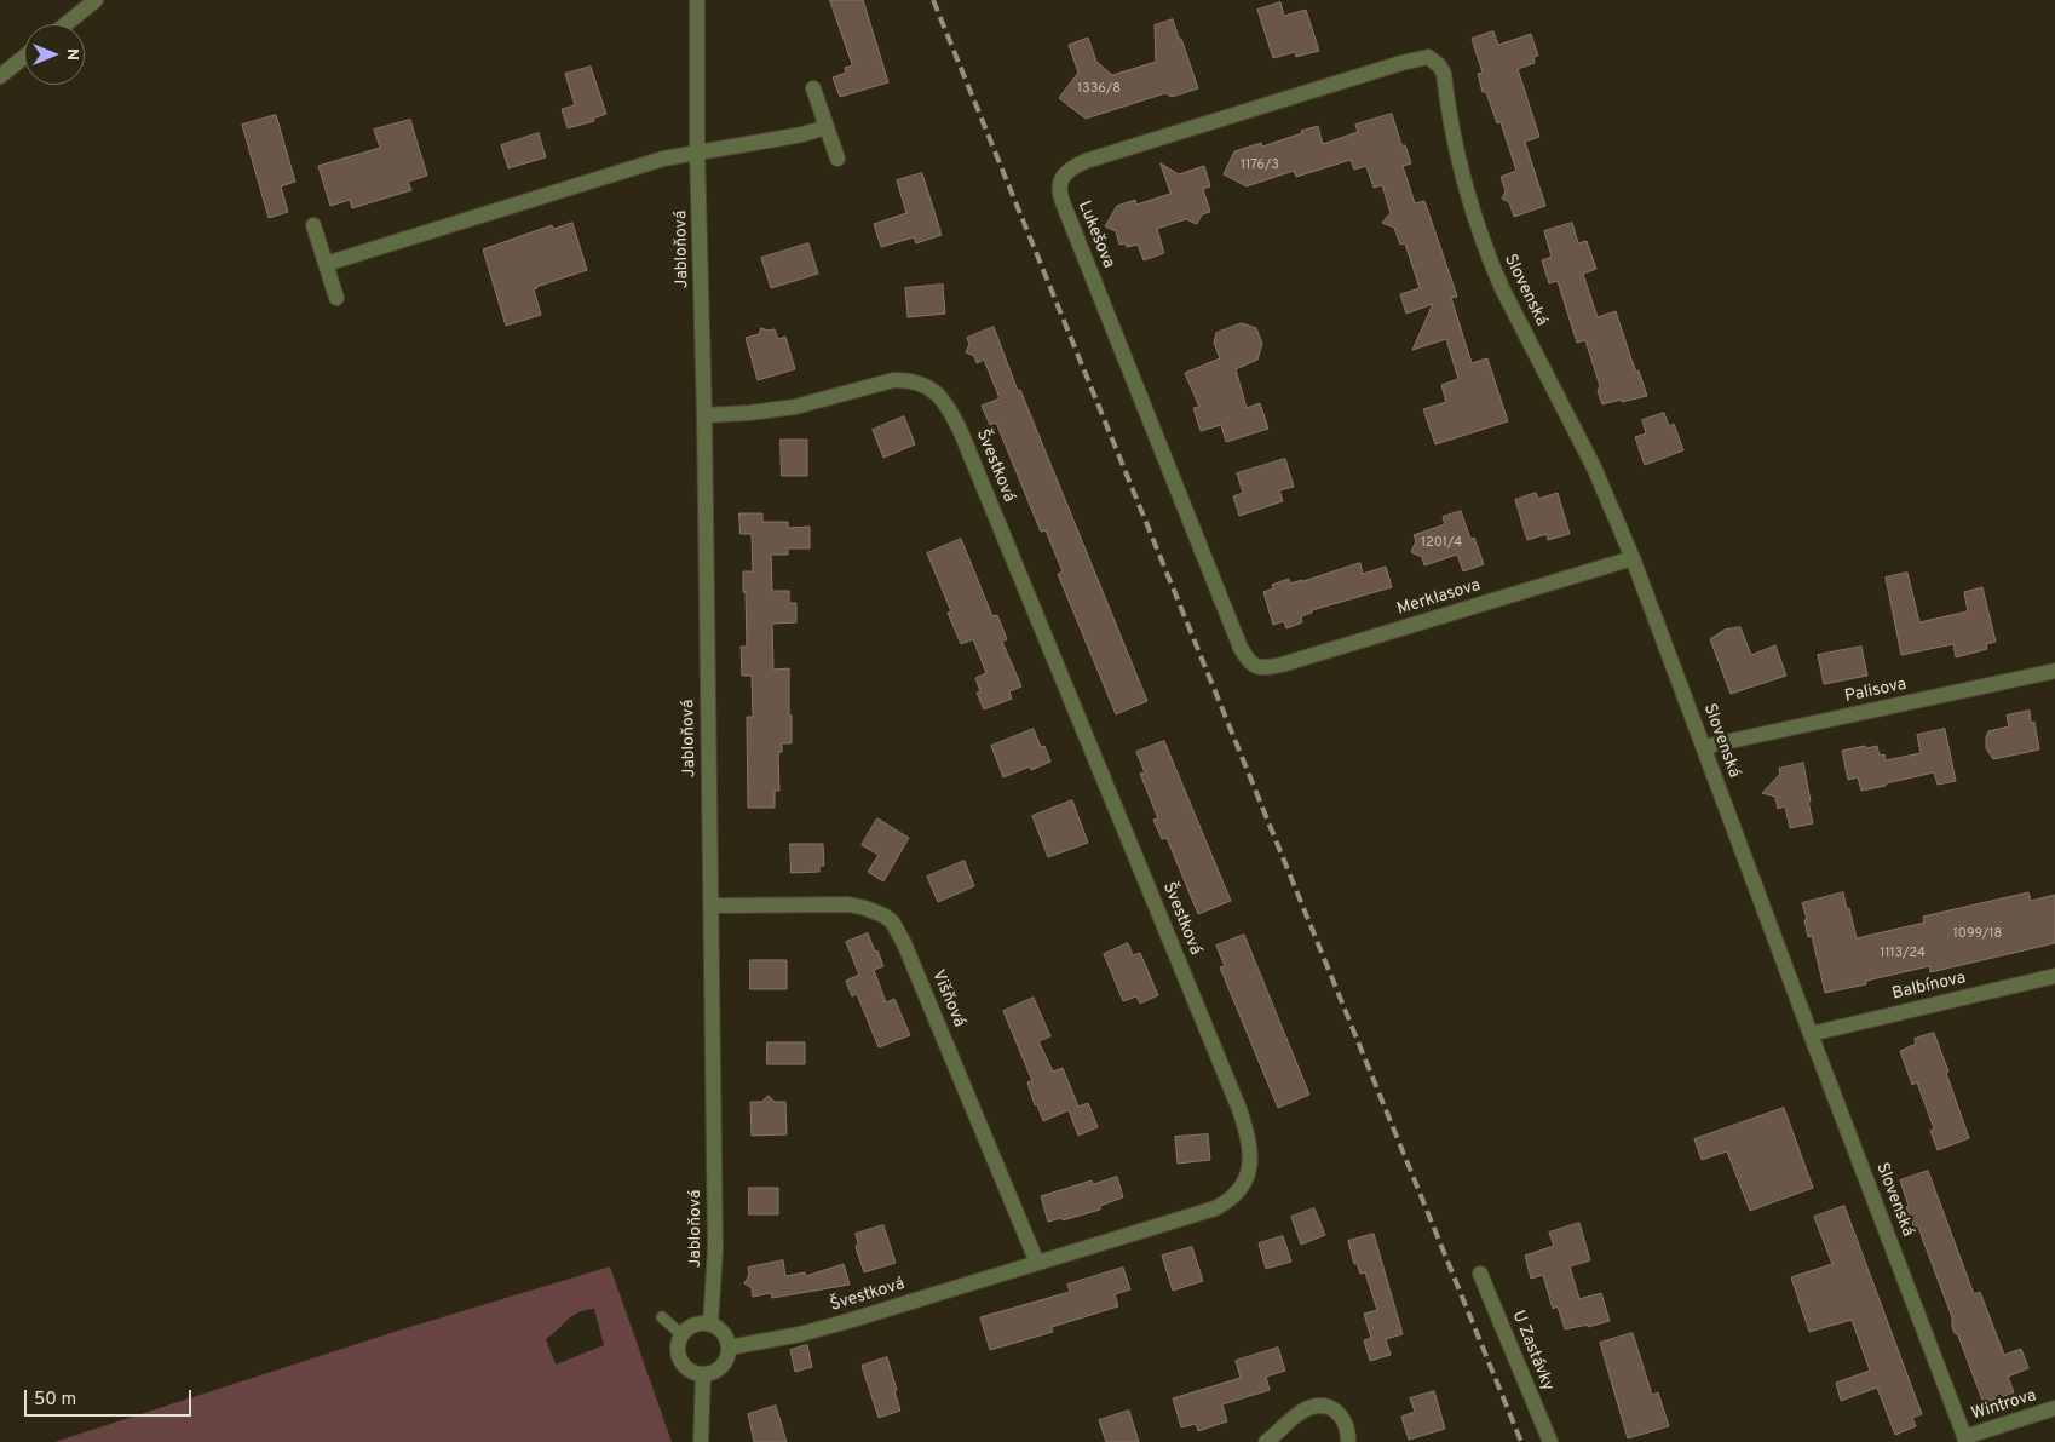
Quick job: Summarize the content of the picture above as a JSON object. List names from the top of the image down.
{
  "streets": {
    "street": [
      "Lukešova",
      "Jabloňová",
      "Slovenská",
      "Švestková",
      "Merklasova",
      "Palisova",
      "Balbínova",
      "Višňová",
      "U Zastávky",
      "Wintrova"
    ]
  },
  "crossings": [
    ["Lukešova", "Slovenská"],
    ["Lukešova", "Merklasova"],
    ["Jabloňová", "Švestková"],
    ["Jabloňová", "Višňová"],
    ["Slovenská", "Merklasova"],
    ["Slovenská", "Palisova"],
    ["Slovenská", "Balbínova"],
    ["Slovenská", "Wintrova"],
    ["Švestková", "Višňová"]
  ],
  "house_numbers": [
    "1336/8",
    "1176/3",
    "1201/4",
    "1099/18",
    "1113/24"
  ],
  "scale_bar": "50 m",
  "north": "right"
}
